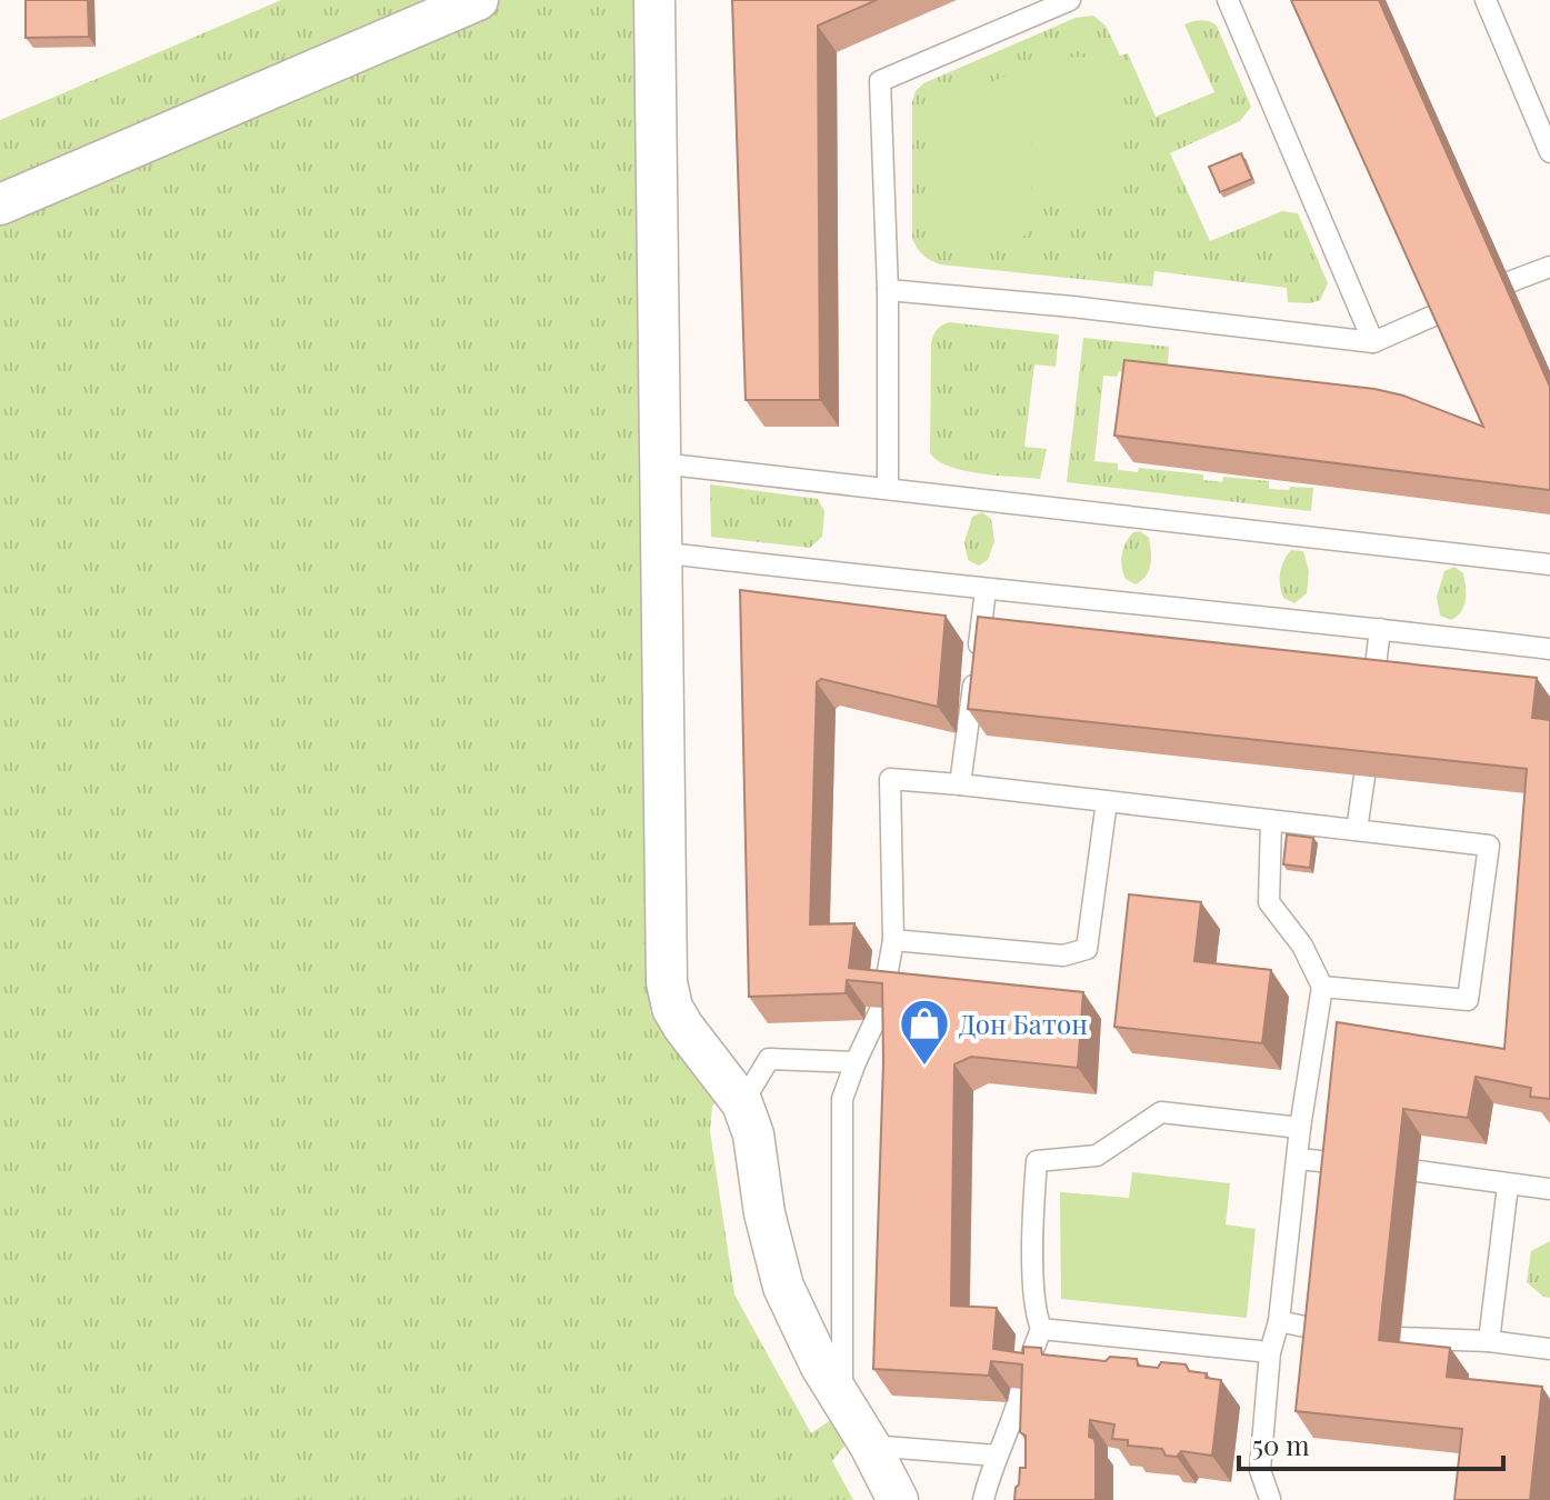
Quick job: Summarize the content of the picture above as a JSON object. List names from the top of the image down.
{
  "places": {
    "shop": ["Дон Батон"]
  },
  "scale_bar": "50 m"
}
